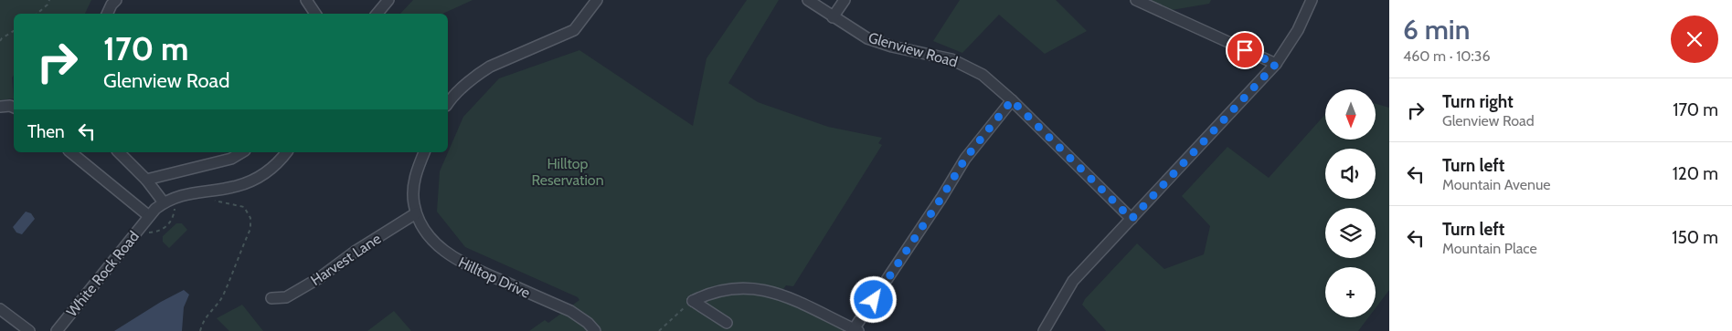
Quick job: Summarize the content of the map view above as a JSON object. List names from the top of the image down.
{
  "streets": {
    "street": [
      "Glenview Road",
      "Harvest Lane",
      "White Rock Road",
      "Hilltop Drive"
    ]
  },
  "crossings": [
    ["Harvest Lane", "Hilltop Drive"]
  ],
  "parks": ["Hilltop Reservation"],
  "north": "bottom",
  "page": {
    "heading": ["6 min", "460 m · 10:36"],
    "turn": ["170 m", "Glenview Road"],
    "list": [
      {
        "name": "Turn right",
        "note": "Glenview Road",
        "value": "170 m"
      },
      {
        "name": "Turn left",
        "note": "Mountain Avenue",
        "value": "120 m"
      },
      {
        "name": "Turn left",
        "note": "Mountain Place",
        "value": "150 m"
      }
    ],
    "map_buttons": "+",
    "then": "Then"
  }
}
